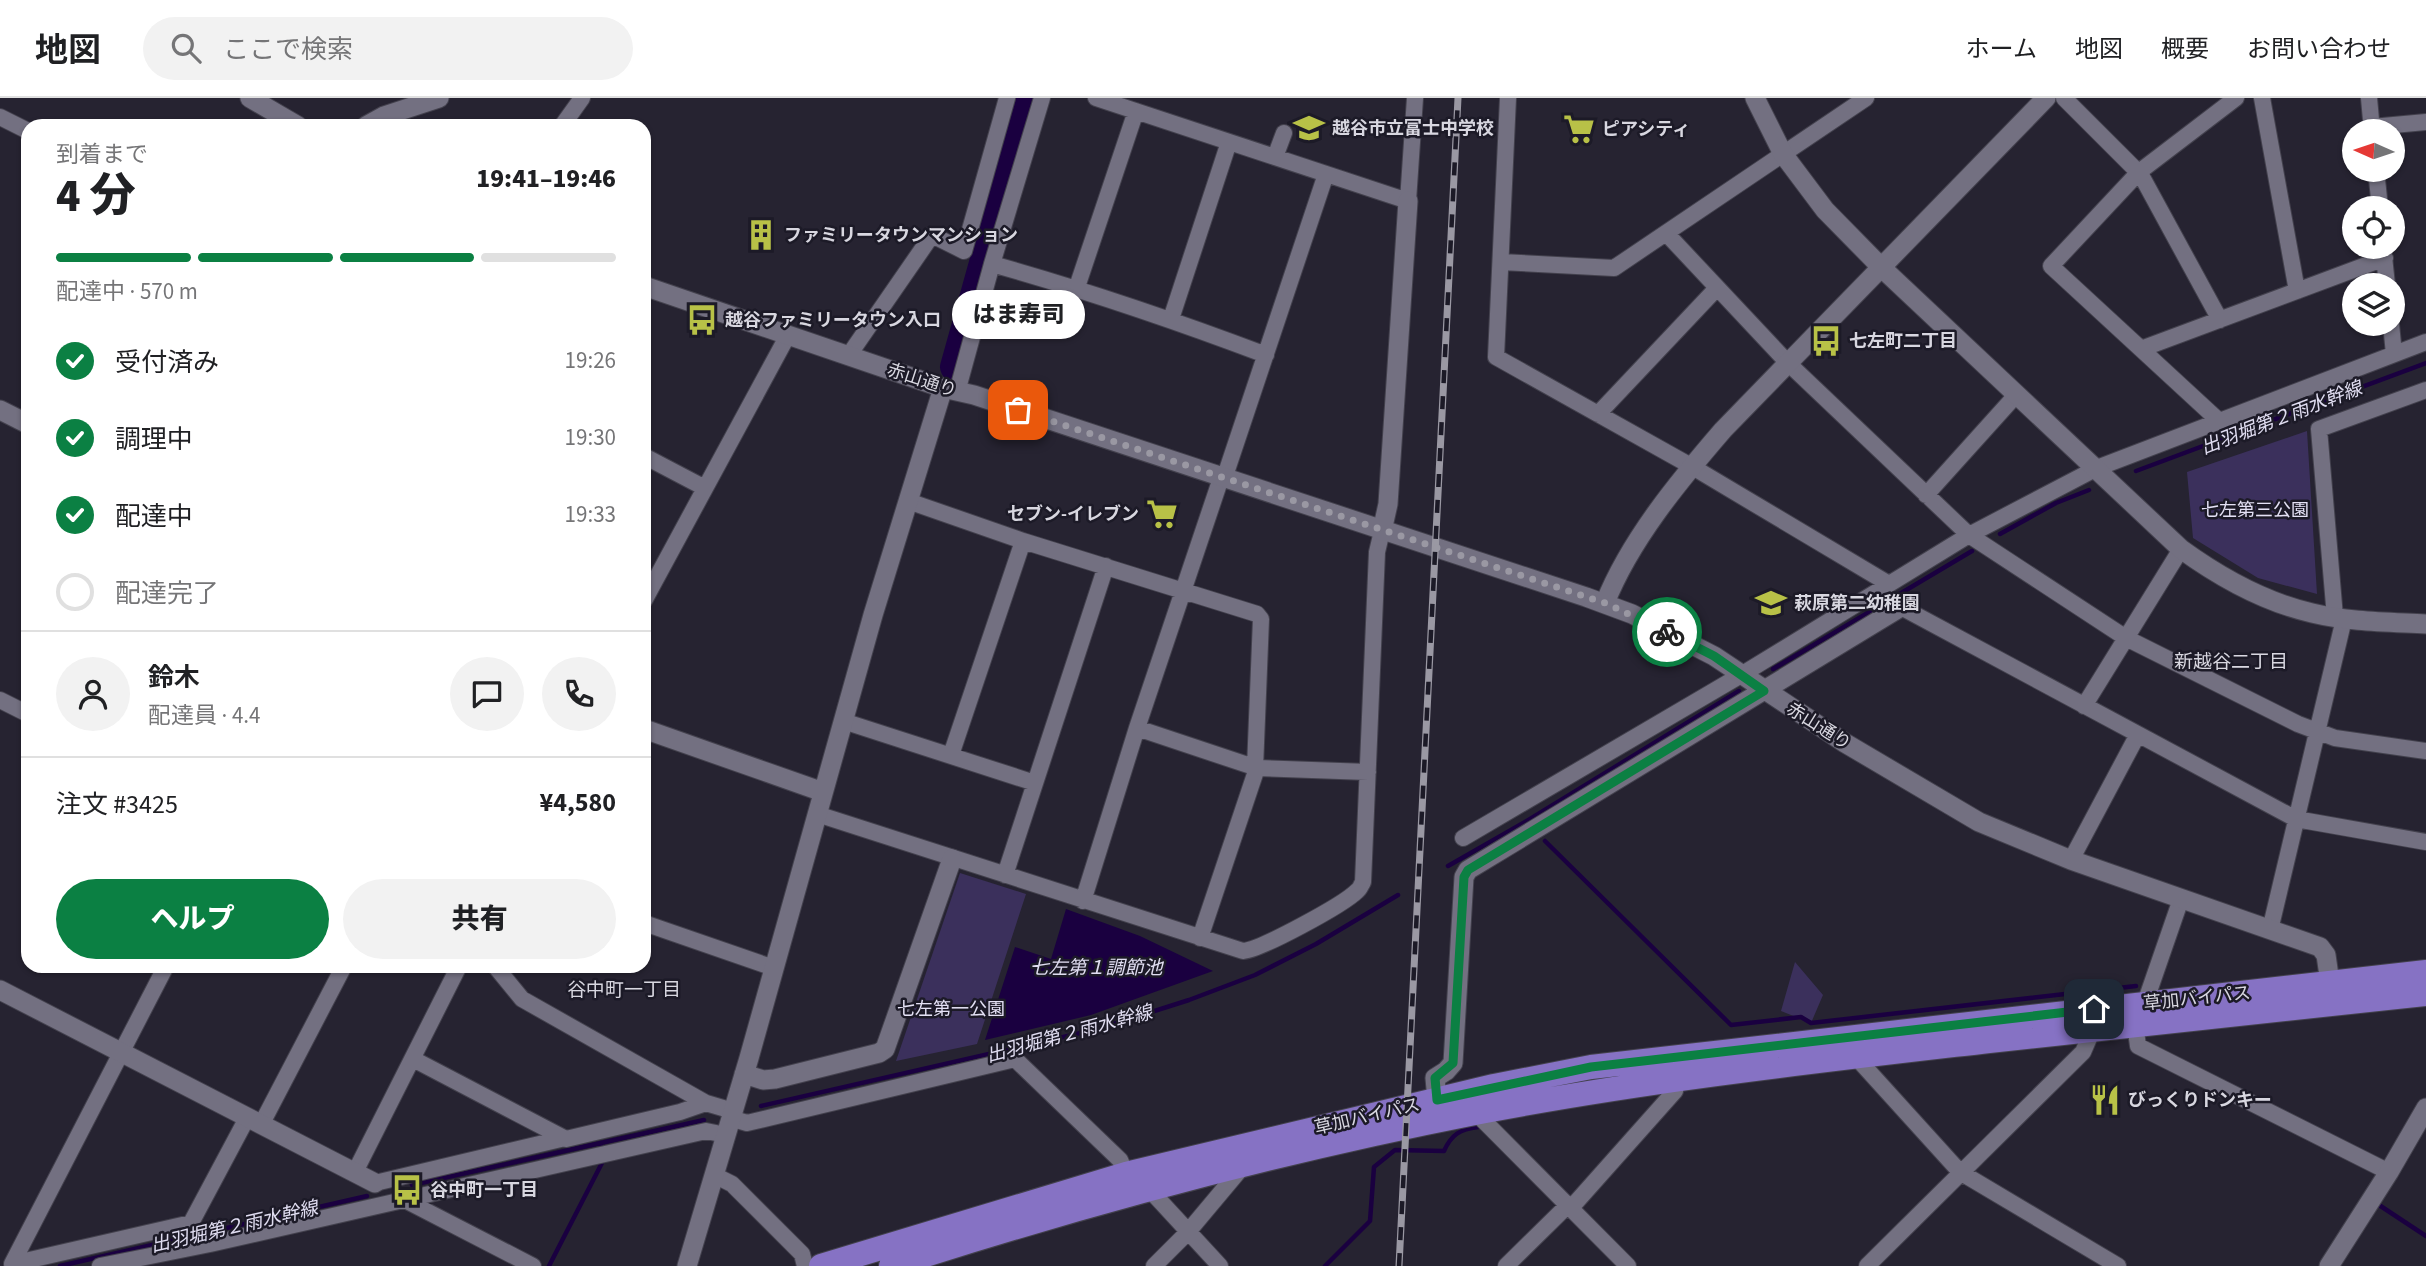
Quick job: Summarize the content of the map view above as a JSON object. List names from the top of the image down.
{
  "streets": {
    "highway": ["草加バイパス"],
    "street": ["赤山通り"]
  },
  "crossings": [
    ["赤山通り", "草加バイパス"]
  ],
  "districts": ["新越谷二丁目", "谷中町一丁目"],
  "water": ["出羽堀第２雨水幹線", "七左第１調節池"],
  "parks": ["七左第三公園", "七左第一公園"],
  "places": {
    "school or university": ["越谷市立富士中学校", "萩原第二幼稚園"],
    "supermarket": ["ピアシティ", "セブン-イレブン"],
    "building": ["ファミリータウンマンション"],
    "bus stop": ["越谷ファミリータウン入口", "七左町二丁目", "谷中町一丁目"],
    "other": ["はま寿司"],
    "restaurant": ["びっくりドンキー"]
  },
  "north": "left",
  "page": {
    "header": "地図",
    "search": "ここで検索",
    "nav": [
      "ホーム",
      "地図",
      "概要",
      "お問い合わせ"
    ],
    "heading": ["4 分", "到着まで", "19:41–19:46"],
    "panel": [
      "鈴木",
      "配達員 · 4.4",
      "注文 #3425",
      "¥4,580"
    ],
    "bar": "配達中 · 570 m",
    "bubble": "はま寿司",
    "list": [
      ["受付済み", "19:26"],
      ["調理中", "19:30"],
      ["配達中", "19:33"],
      "配達完了"
    ],
    "buttons": ["ヘルプ", "共有"]
  }
}
